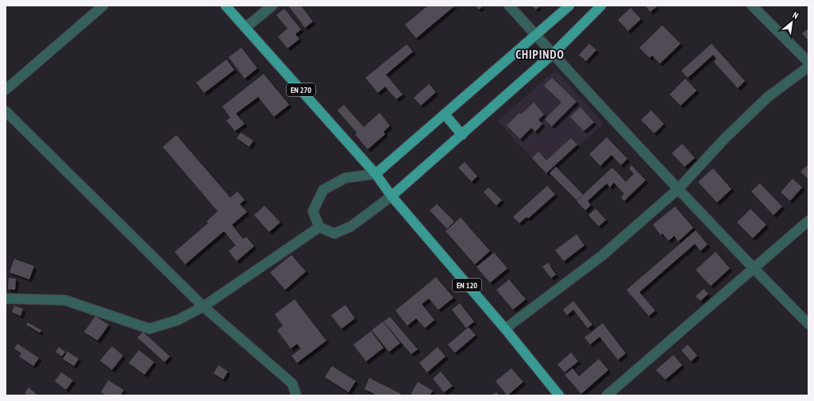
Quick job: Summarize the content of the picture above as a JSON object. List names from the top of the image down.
{
  "streets": {
    "main road": ["EN 270", "EN 120"]
  },
  "crossings": [
    ["EN 270", "EN 120"]
  ],
  "districts": ["CHIPINDO"],
  "north": "top right"
}
